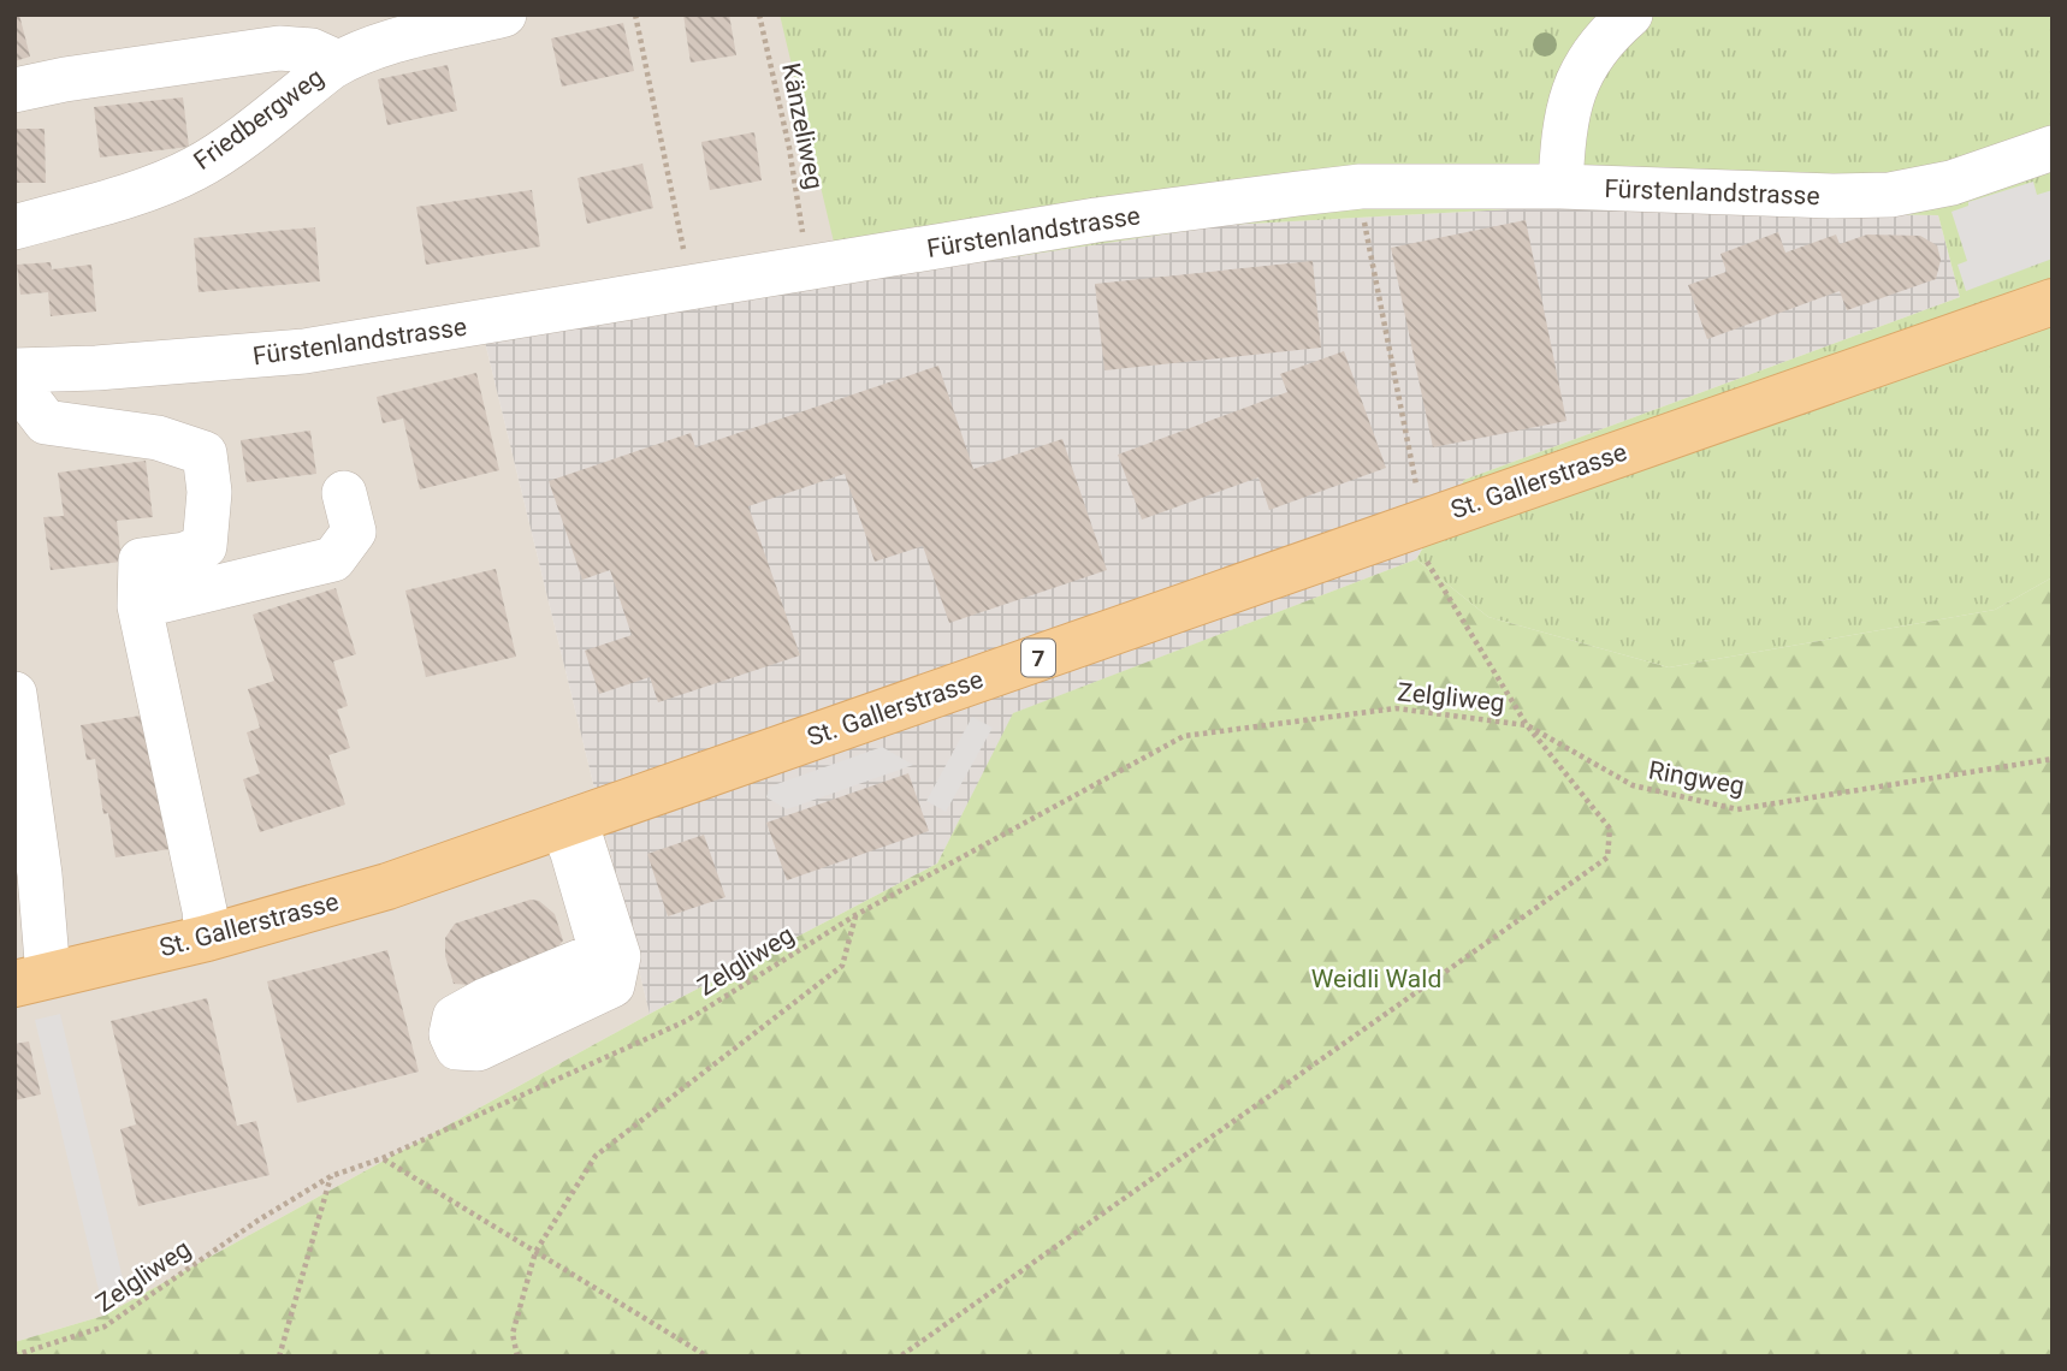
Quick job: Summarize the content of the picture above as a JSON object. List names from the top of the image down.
{
  "streets": {
    "main road": ["St. Gallerstrasse", "7"],
    "street": ["Friedbergweg", "Fürstenlandstrasse"],
    "path": ["Känzeliweg", "Zelgliweg", "Ringweg"]
  },
  "crossings": [
    ["St. Gallerstrasse", "Ringweg"],
    ["Zelgliweg", "Ringweg"]
  ],
  "parks": ["Weidli Wald"]
}
